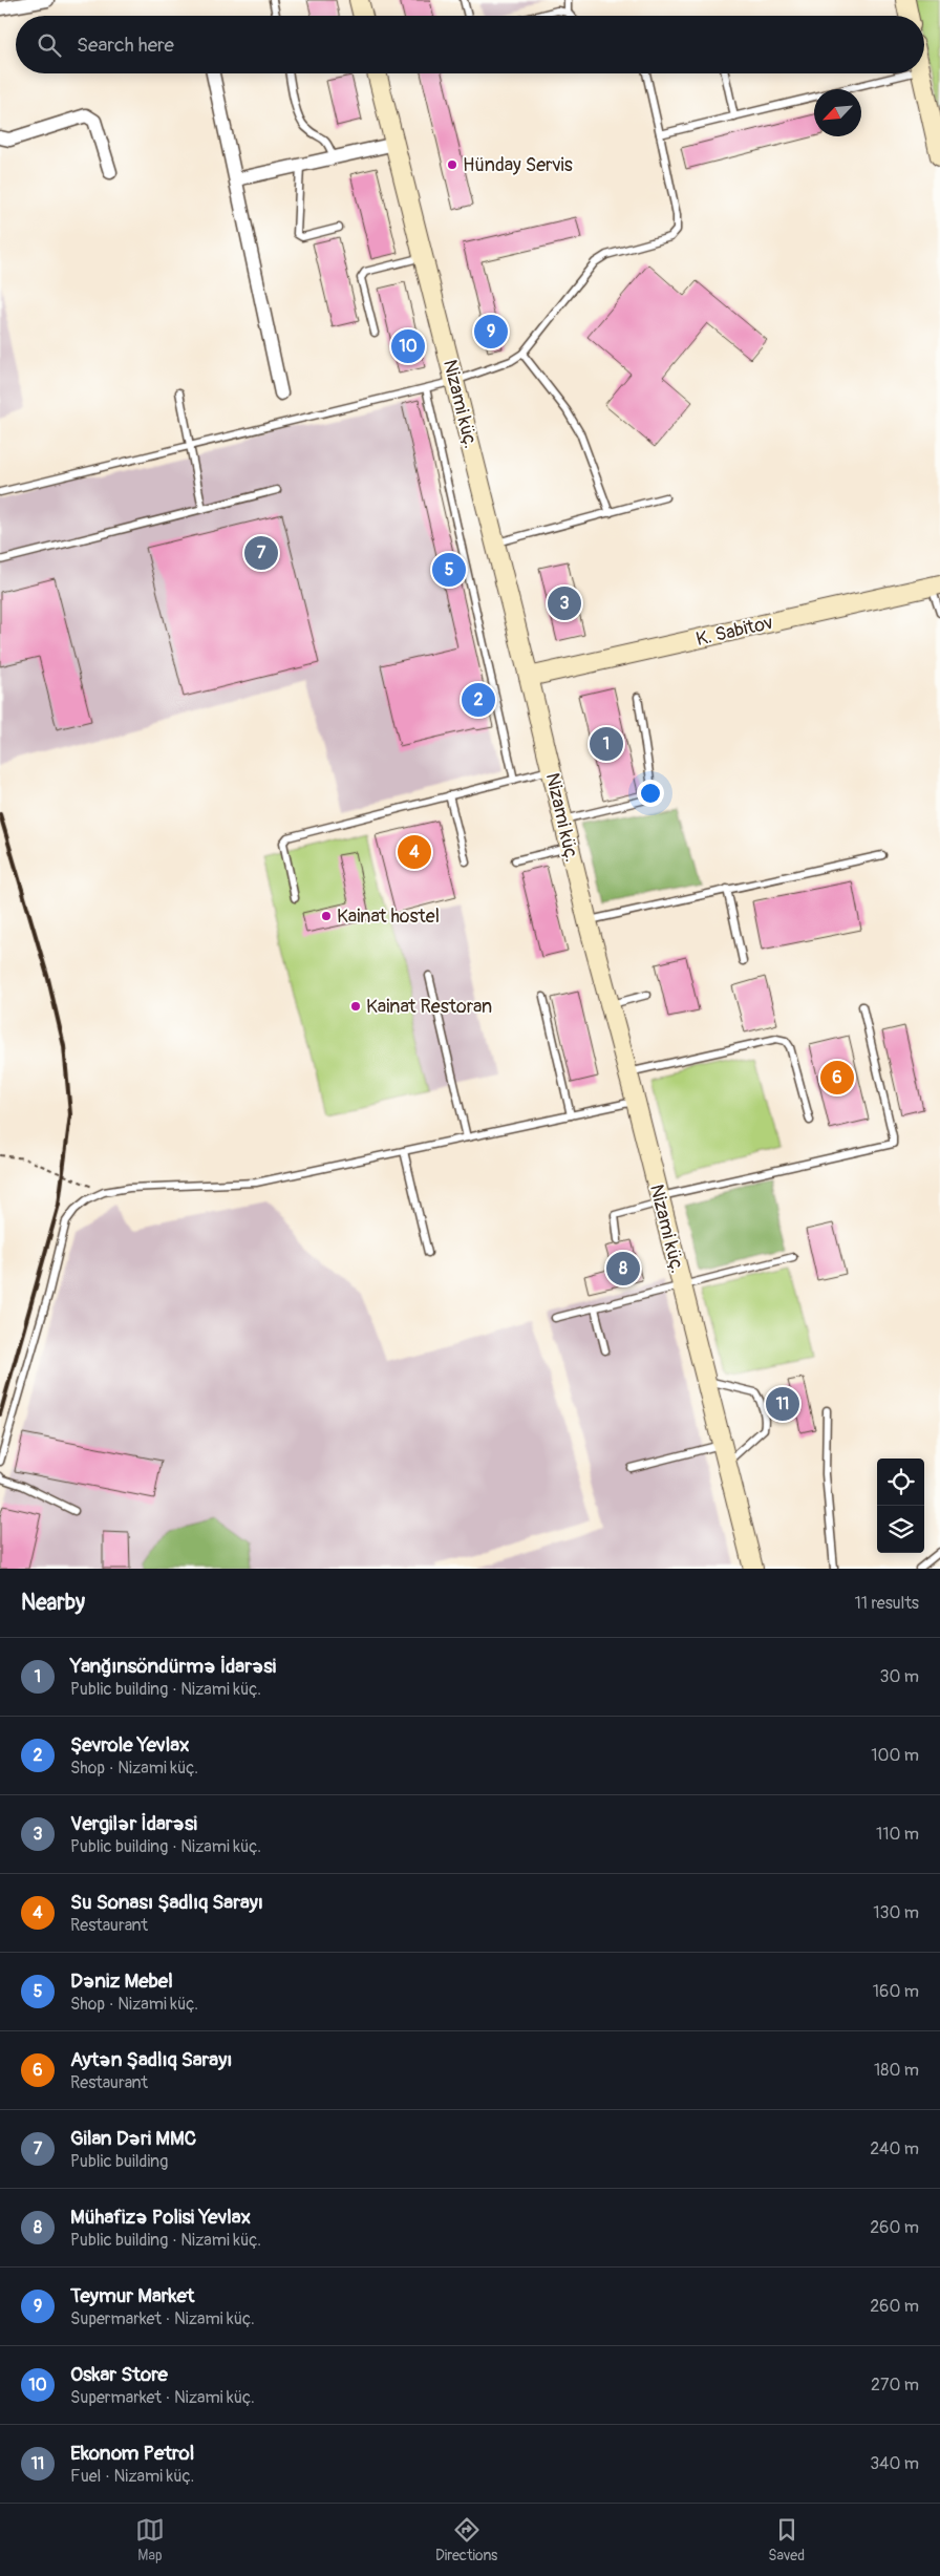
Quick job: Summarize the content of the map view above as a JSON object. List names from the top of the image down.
{
  "streets": {
    "main road": ["Nizami küç.", "K. Sabitov"]
  },
  "crossings": [
    ["Nizami küç.", "K. Sabitov"]
  ],
  "places": ["Hünday Servis", "Kainat hostel", "Kainat Restoran"],
  "north": "bottom left",
  "page": {
    "search": "Search here",
    "pins": [
      "9",
      "10",
      "7",
      "5",
      "3",
      "2",
      "1",
      "4",
      "6",
      "8",
      "11"
    ],
    "heading": ["Nearby", "11 results"],
    "list": [
      {
        "mark": "1",
        "name": "Yanğınsöndürmə İdarəsi",
        "note": "Public building · Nizami küç.",
        "value": "30 m"
      },
      {
        "mark": "2",
        "name": "Şevrole Yevlax",
        "note": "Shop · Nizami küç.",
        "value": "100 m"
      },
      {
        "mark": "3",
        "name": "Vergilər İdarəsi",
        "note": "Public building · Nizami küç.",
        "value": "110 m"
      },
      {
        "mark": "4",
        "name": "Su Sonası Şadlıq Sarayı",
        "note": "Restaurant",
        "value": "130 m"
      },
      {
        "mark": "5",
        "name": "Dəniz Mebel",
        "note": "Shop · Nizami küç.",
        "value": "160 m"
      },
      {
        "mark": "6",
        "name": "Aytən Şadlıq Sarayı",
        "note": "Restaurant",
        "value": "180 m"
      },
      {
        "mark": "7",
        "name": "Gilan Dəri MMC",
        "note": "Public building",
        "value": "240 m"
      },
      {
        "mark": "8",
        "name": "Mühafizə Polisi Yevlax",
        "note": "Public building · Nizami küç.",
        "value": "260 m"
      },
      {
        "mark": "9",
        "name": "Teymur Market",
        "note": "Supermarket · Nizami küç.",
        "value": "260 m"
      },
      {
        "mark": "10",
        "name": "Oskar Store",
        "note": "Supermarket · Nizami küç.",
        "value": "270 m"
      },
      {
        "mark": "11",
        "name": "Ekonom Petrol",
        "note": "Fuel · Nizami küç.",
        "value": "340 m"
      }
    ],
    "nav": ["Map", "Directions", "Saved"]
  }
}
